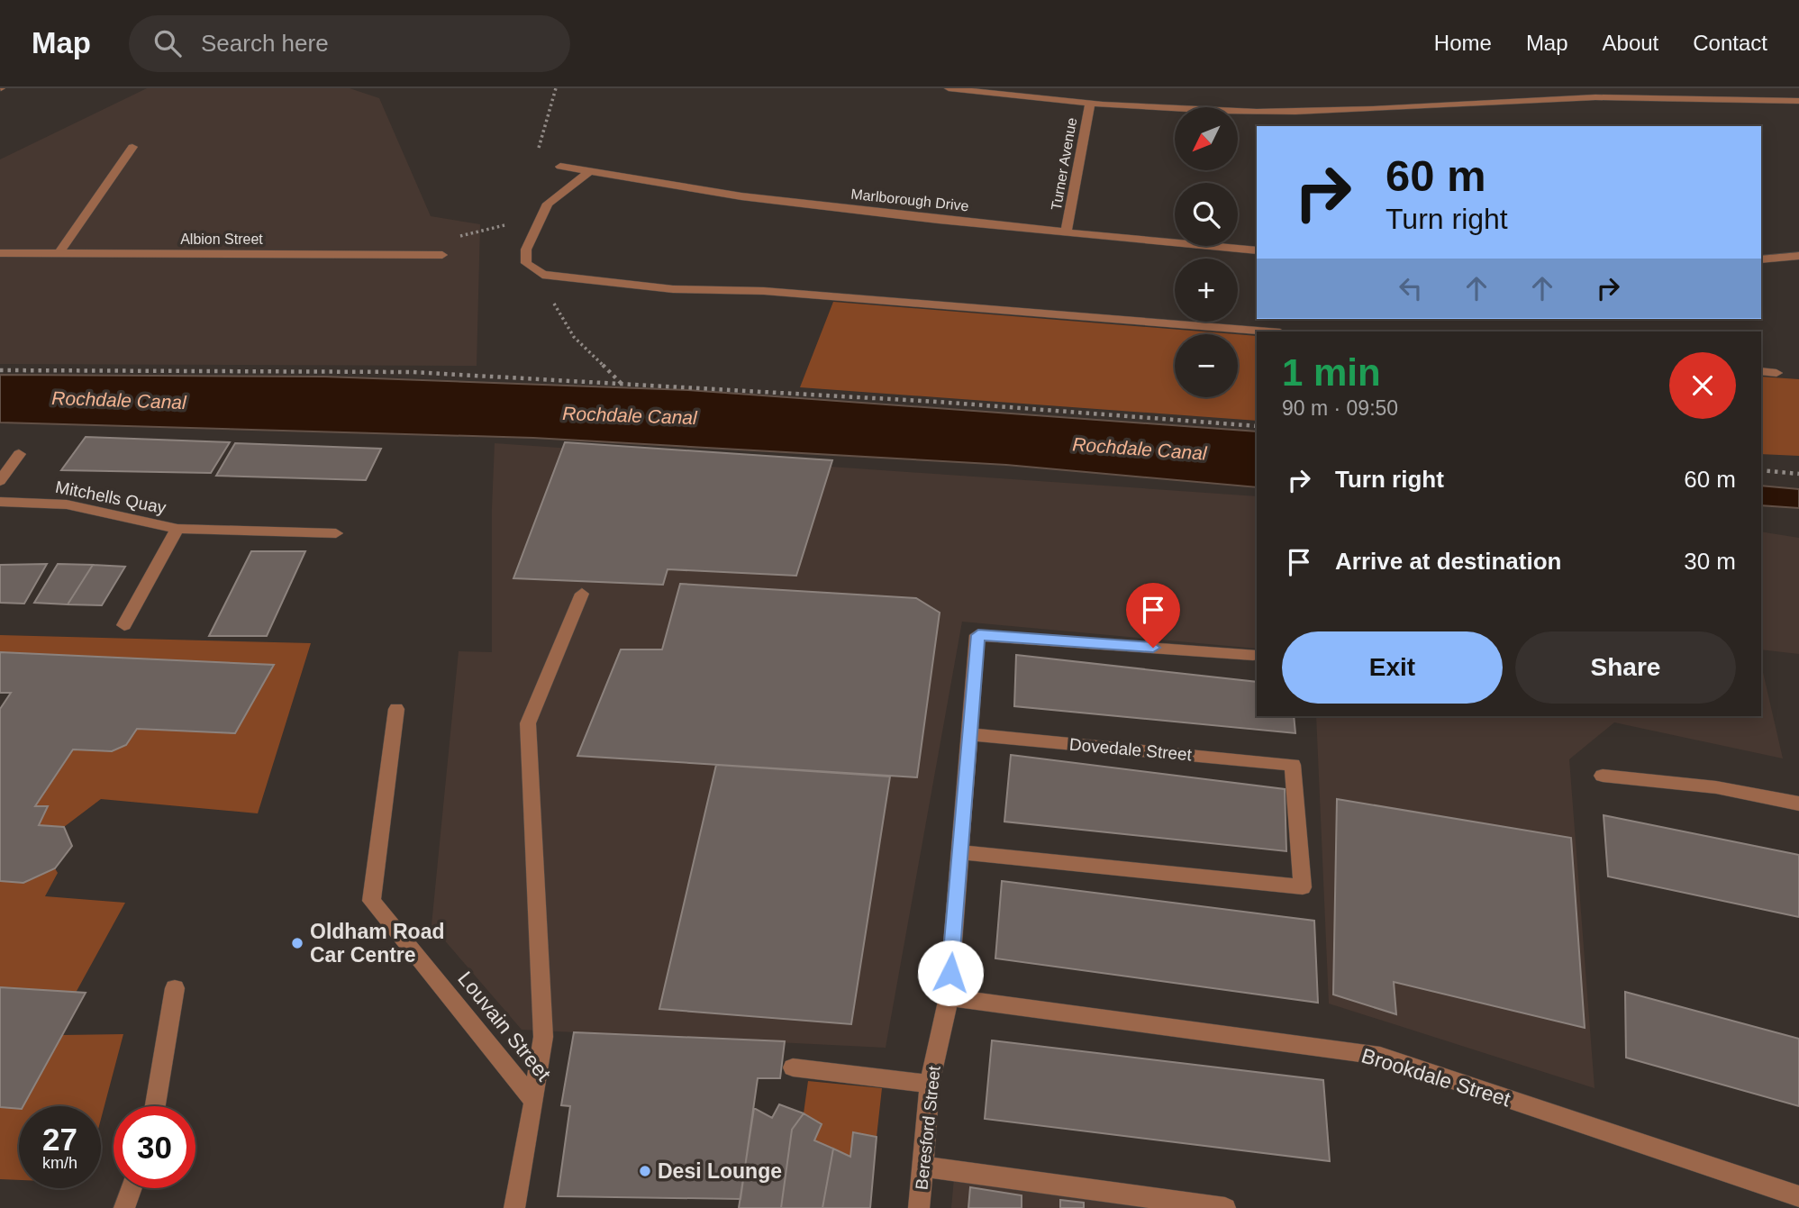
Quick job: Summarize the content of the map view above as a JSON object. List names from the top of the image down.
{
  "streets": {
    "street": [
      "Turner Avenue",
      "Marlborough Drive",
      "Albion Street",
      "Mitchells Quay",
      "Dovedale Street",
      "Louvain Street",
      "Brookdale Street",
      "Beresford Street"
    ]
  },
  "crossings": [
    ["Turner Avenue", "Marlborough Drive"],
    ["Dovedale Street", "Beresford Street"],
    ["Brookdale Street", "Beresford Street"]
  ],
  "water": ["Rochdale Canal"],
  "places": ["Oldham Road Car Centre", "Desi Lounge"],
  "north": "bottom left",
  "page": {
    "header": "Map",
    "search": "Search here",
    "nav": [
      "Home",
      "Map",
      "About",
      "Contact"
    ],
    "map_buttons": ["+", "−"],
    "turn": ["60 m", "Turn right"],
    "heading": ["1 min", "90 m · 09:50"],
    "list": [
      {
        "name": "Turn right",
        "value": "60 m"
      },
      {
        "name": "Arrive at destination",
        "value": "30 m"
      }
    ],
    "buttons": ["Exit", "Share"],
    "speed": "27 km/h",
    "limit": "30"
  }
}
